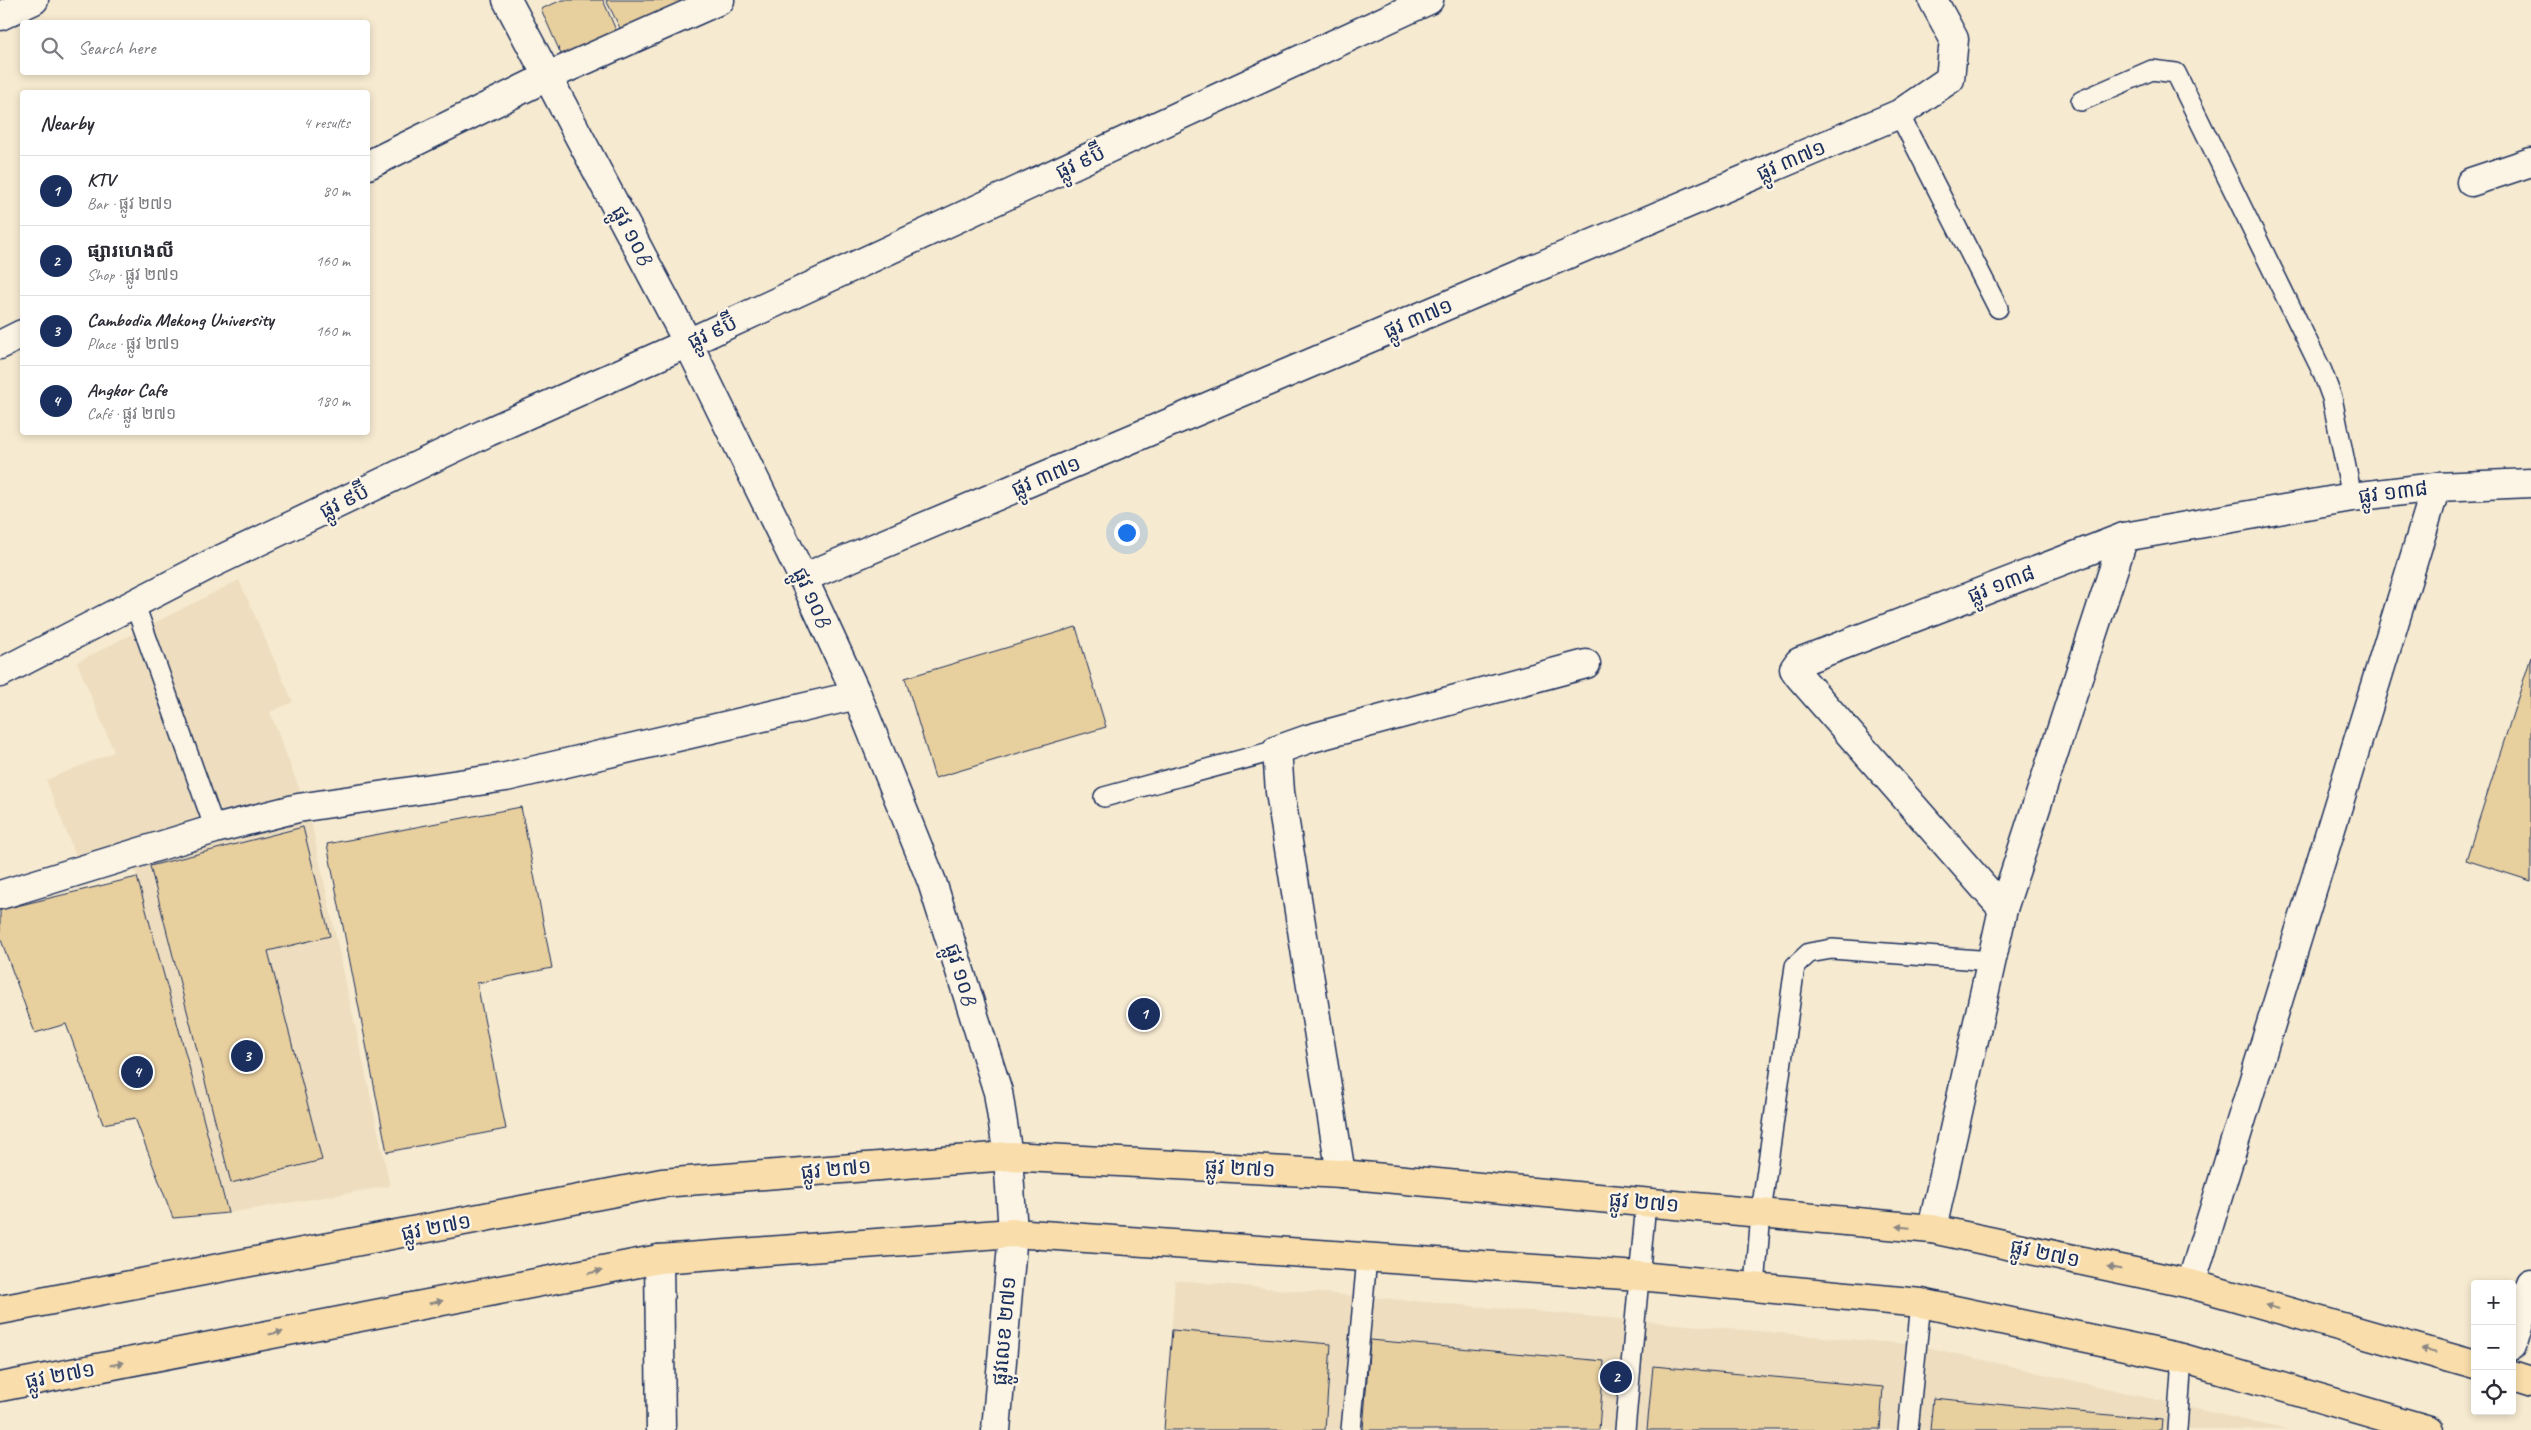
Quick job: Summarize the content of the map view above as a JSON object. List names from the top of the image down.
{
  "streets": {
    "main road": ["ផ្លូវ ២៧១"],
    "street": [
      "ផ្លូវ ៣៧១",
      "ផ្លូវ ៩ប៊ី",
      "ផ្លូវ ១០B",
      "ផ្លូវ ១៣៨",
      "ផ្លូវលេខ ២៧១"
    ]
  },
  "crossings": [
    ["ផ្លូវ ៣៧១", "ផ្លូវ ១០B"],
    ["ផ្លូវ ៩ប៊ី", "ផ្លូវ ១០B"],
    ["ផ្លូវ ១០B", "ផ្លូវ ២៧១"],
    ["ផ្លូវ ១០B", "ផ្លូវលេខ ២៧១"],
    ["ផ្លូវ ២៧១", "ផ្លូវលេខ ២៧១"]
  ],
  "page": {
    "search": "Search here",
    "heading": ["Nearby", "4 results"],
    "list": [
      {
        "mark": "1",
        "name": "KTV",
        "note": "Bar · ផ្លូវ ២៧១",
        "value": "80 m"
      },
      {
        "mark": "2",
        "name": "ផ្សារហេងលី",
        "note": "Shop · ផ្លូវ ២៧១",
        "value": "160 m"
      },
      {
        "mark": "3",
        "name": "Cambodia Mekong University",
        "note": "Place · ផ្លូវ ២៧១",
        "value": "160 m"
      },
      {
        "mark": "4",
        "name": "Angkor Cafe",
        "note": "Café · ផ្លូវ ២៧១",
        "value": "180 m"
      }
    ],
    "pins": [
      "1",
      "3",
      "4",
      "2"
    ],
    "map_buttons": ["+", "−"]
  }
}
